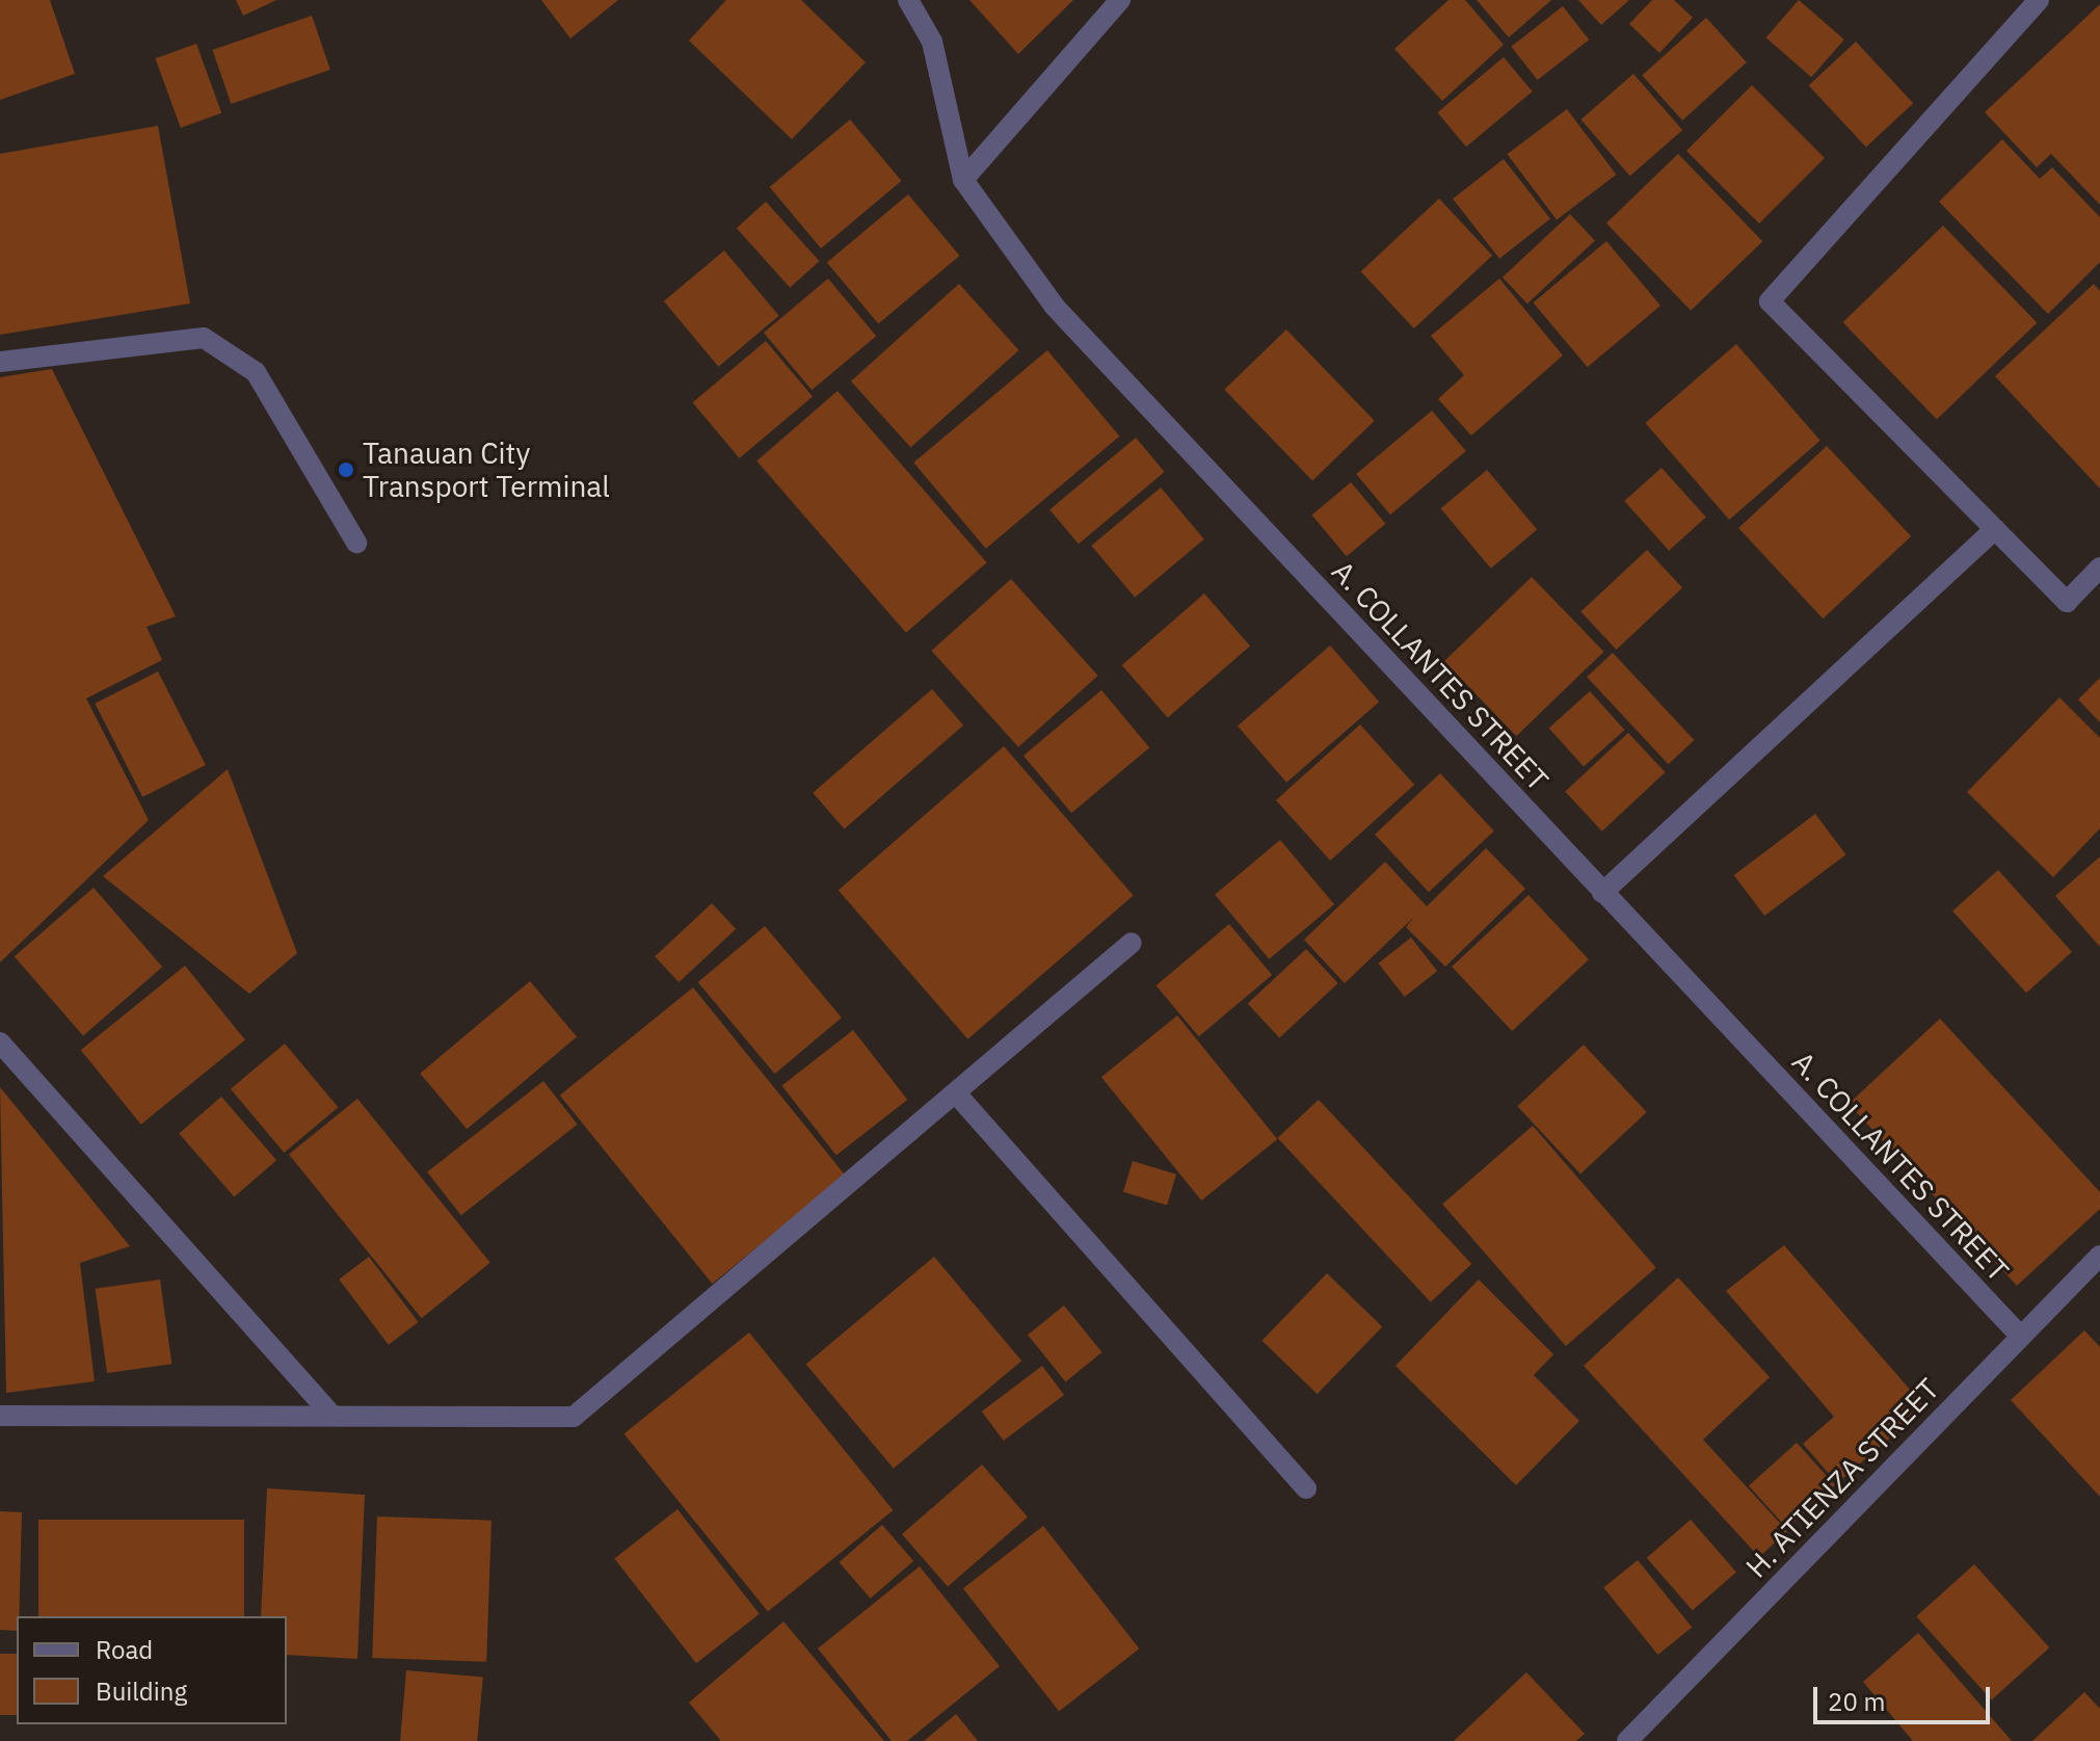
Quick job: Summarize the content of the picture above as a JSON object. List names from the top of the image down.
{
  "streets": {
    "street": ["A. COLLANTES STREET", "H. ATIENZA STREET"]
  },
  "crossings": [
    ["A. COLLANTES STREET", "H. ATIENZA STREET"]
  ],
  "places": ["Tanauan City Transport Terminal"],
  "legend": ["Road", "Building"],
  "scale_bar": "20 m"
}
